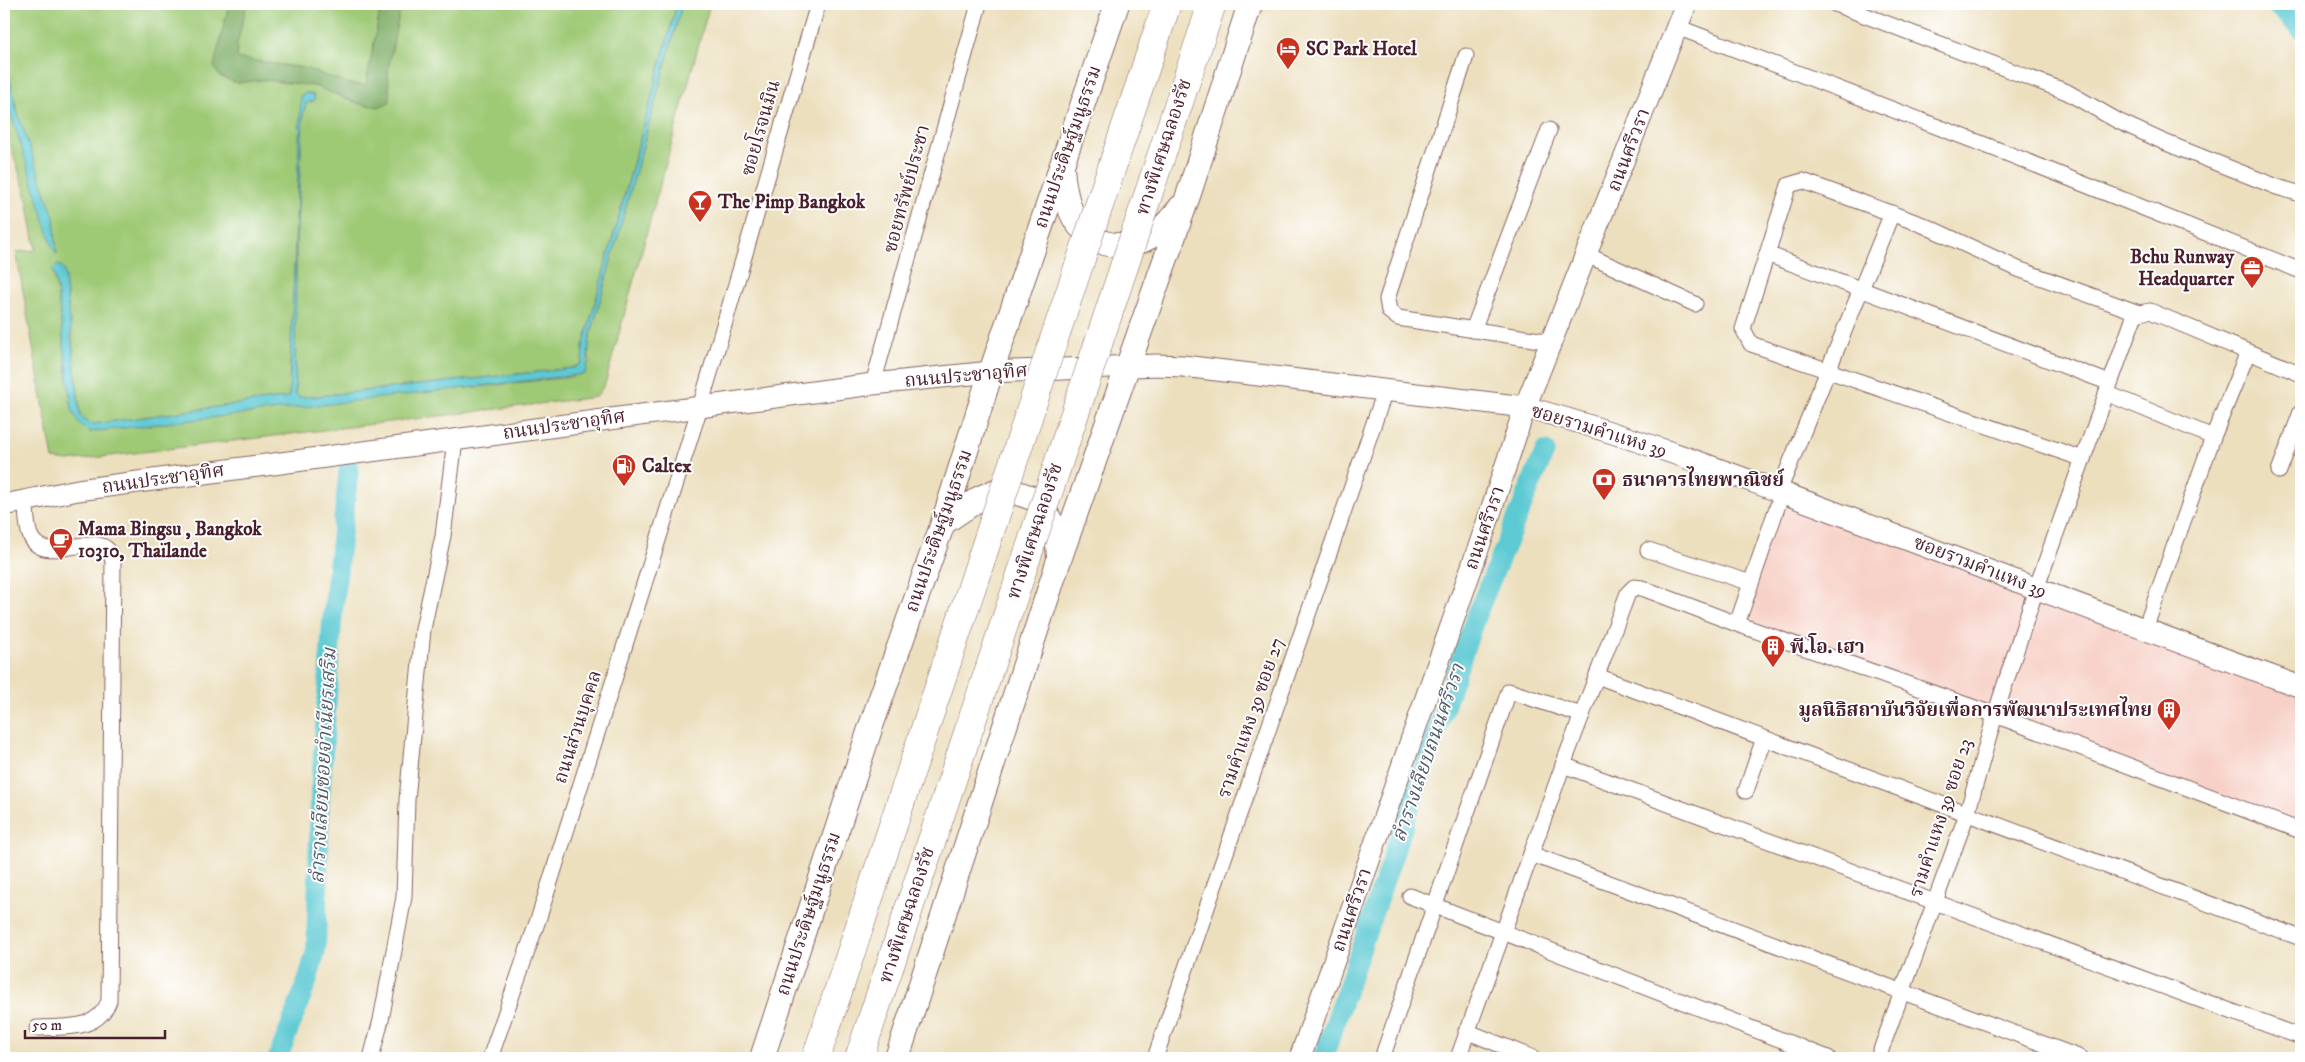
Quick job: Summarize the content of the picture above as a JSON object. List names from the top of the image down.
{
  "streets": {
    "highway": ["ทางพิเศษฉลองรัช"],
    "main road": [
      "ถนนประดิษฐ์มนูธรรม",
      "ถนนศรีวรา",
      "ถนนประชาอุทิศ",
      "ซอยรามคำแหง 39"
    ],
    "street": [
      "ซอยโรจนมิน",
      "ซอยทรัพย์ประชา",
      "รามคำแหง 39 ซอย 27",
      "ถนนส่วนบุคคล",
      "รามคำแหง 39 ซอย 23"
    ]
  },
  "crossings": [
    ["ซอยโรจนมิน", "ถนนประชาอุทิศ"],
    ["ซอยโรจนมิน", "ถนนส่วนบุคคล"],
    ["ถนนประดิษฐ์มนูธรรม", "ถนนประชาอุทิศ"],
    ["ถนนศรีวรา", "ซอยรามคำแหง 39"],
    ["ซอยทรัพย์ประชา", "ถนนประชาอุทิศ"],
    ["ถนนประชาอุทิศ", "ซอยรามคำแหง 39"],
    ["ถนนประชาอุทิศ", "ถนนส่วนบุคคล"],
    ["ซอยรามคำแหง 39", "รามคำแหง 39 ซอย 27"],
    ["ซอยรามคำแหง 39", "รามคำแหง 39 ซอย 23"]
  ],
  "water": ["ลำรางเลียบถนนศรีวรา", "ลำรางเลียบซอยจำเนียรเสริม"],
  "places": {
    "hotel": ["SC Park Hotel"],
    "bar": ["The Pimp Bangkok"],
    "office": ["Bchu Runway Headquarter"],
    "fuel station": ["Caltex"],
    "bank": ["ธนาคารไทยพาณิชย์"],
    "cafe": ["Mama Bingsu , Bangkok 10310, Thaïlande"],
    "building": ["พี.โอ. เฮา", "มูลนิธิสถาบันวิจัยเพื่อการพัฒนาประเทศไทย"]
  },
  "scale_bar": "50 m"
}
